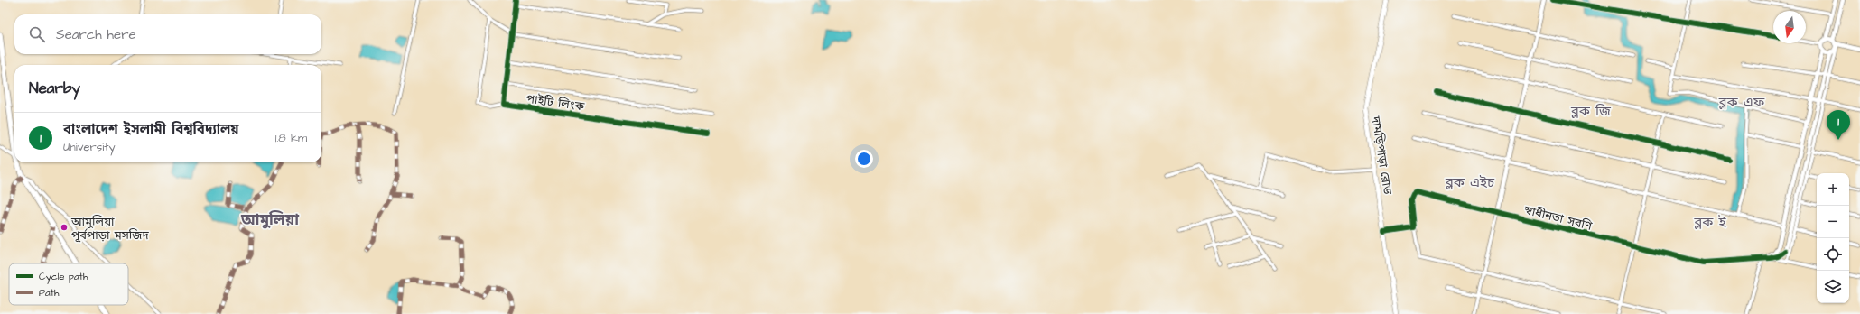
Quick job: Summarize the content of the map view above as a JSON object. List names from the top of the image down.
{
  "streets": {
    "main road": ["দামড়িপাড়া রোড"],
    "street": ["পাইটি লিংক", "স্বাধীনতা সরণি"]
  },
  "districts": [
    "ব্লক এফ",
    "ব্লক জি",
    "ব্লক এইচ",
    "আমুলিয়া",
    "ব্লক ই"
  ],
  "places": ["আমুলিয়া পূর্বপাড়া মসজিদ"],
  "legend": ["Cycle path", "Path"],
  "north": "bottom",
  "page": {
    "search": "Search here",
    "heading": "Nearby",
    "pins": "1",
    "list": [
      {
        "mark": "1",
        "name": "বাংলাদেশ ইসলামী বিশ্ববিদ্যালয়",
        "note": "University",
        "value": "1.8 km"
      }
    ],
    "map_buttons": ["+", "−"]
  }
}
